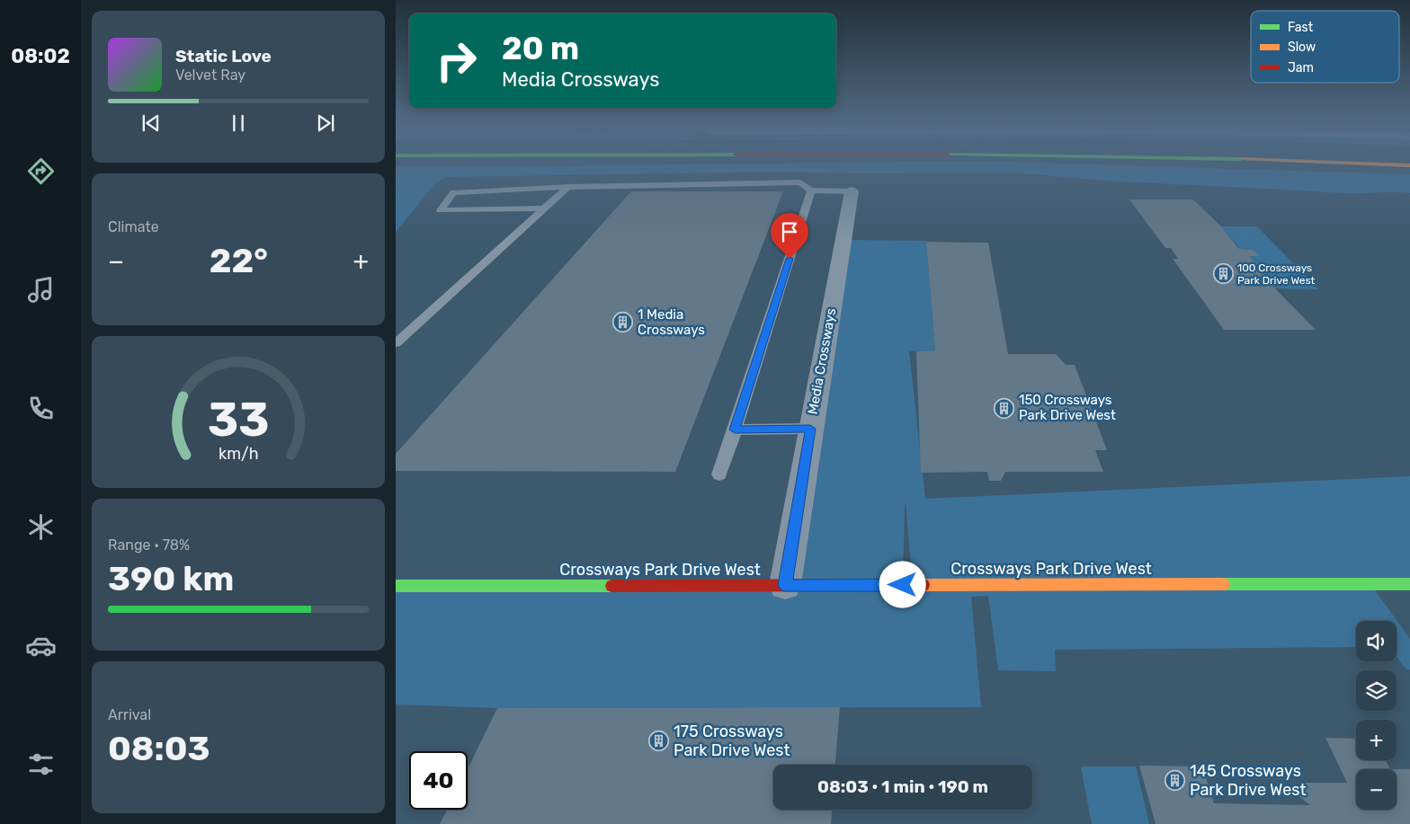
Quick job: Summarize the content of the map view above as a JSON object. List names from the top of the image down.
{
  "streets": {
    "main road": ["Crossways Park Drive West"],
    "street": ["Media Crossways"]
  },
  "crossings": [
    ["Media Crossways", "Crossways Park Drive West"]
  ],
  "places": {
    "building": [
      "100 Crossways Park Drive West",
      "1 Media Crossways",
      "150 Crossways Park Drive West",
      "175 Crossways Park Drive West",
      "145 Crossways Park Drive West"
    ]
  },
  "legend": ["Fast", "Slow", "Jam"],
  "page": {
    "tabs": "08:02",
    "turn": ["20 m", "Media Crossways"],
    "song": ["Static Love", "Velvet Ray"],
    "tile": [
      "Climate",
      ["Range · 78%", "390 km"],
      ["Arrival", "08:03"]
    ],
    "heat": ["−", "22°", "+"],
    "map_buttons": ["+", "−"],
    "limit": "40",
    "trip": "08:03 · 1 min · 190 m",
    "gauge": ["33", "km/h"]
  }
}
